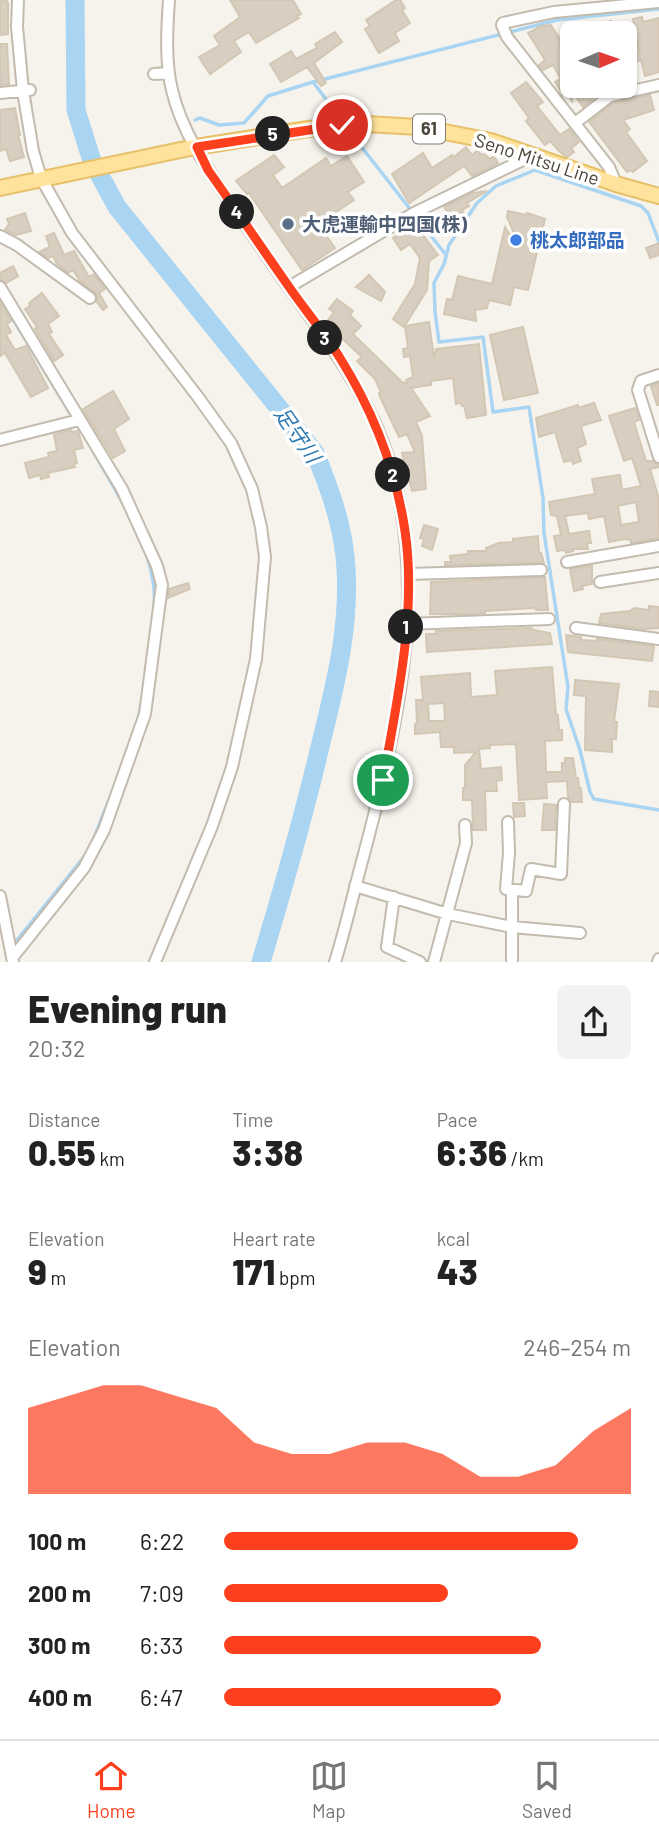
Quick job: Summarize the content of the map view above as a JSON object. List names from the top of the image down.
{
  "streets": {
    "main road": ["61", "Seno Mitsu Line"]
  },
  "water": ["足守川"],
  "places": ["大虎運輸中四国(株)", "桃太郎部品"],
  "north": "right",
  "page": {
    "pins": [
      "5",
      "4",
      "3",
      "2",
      "1"
    ],
    "heading": ["Evening run", "20:32"],
    "stats": [
      ["Distance", "0.55 km"],
      ["Time", "3:38"],
      ["Pace", "6:36 /km"],
      ["Elevation", "9 m"],
      ["Heart rate", "171 bpm"],
      ["kcal", "43"]
    ],
    "chart": ["Elevation", "246–254 m"],
    "list": [
      {
        "name": "100 m",
        "note": "6:22"
      },
      {
        "name": "200 m",
        "note": "7:09"
      },
      {
        "name": "300 m",
        "note": "6:33"
      },
      {
        "name": "400 m",
        "note": "6:47"
      }
    ],
    "tabs": ["Home", "Map", "Saved"]
  }
}
